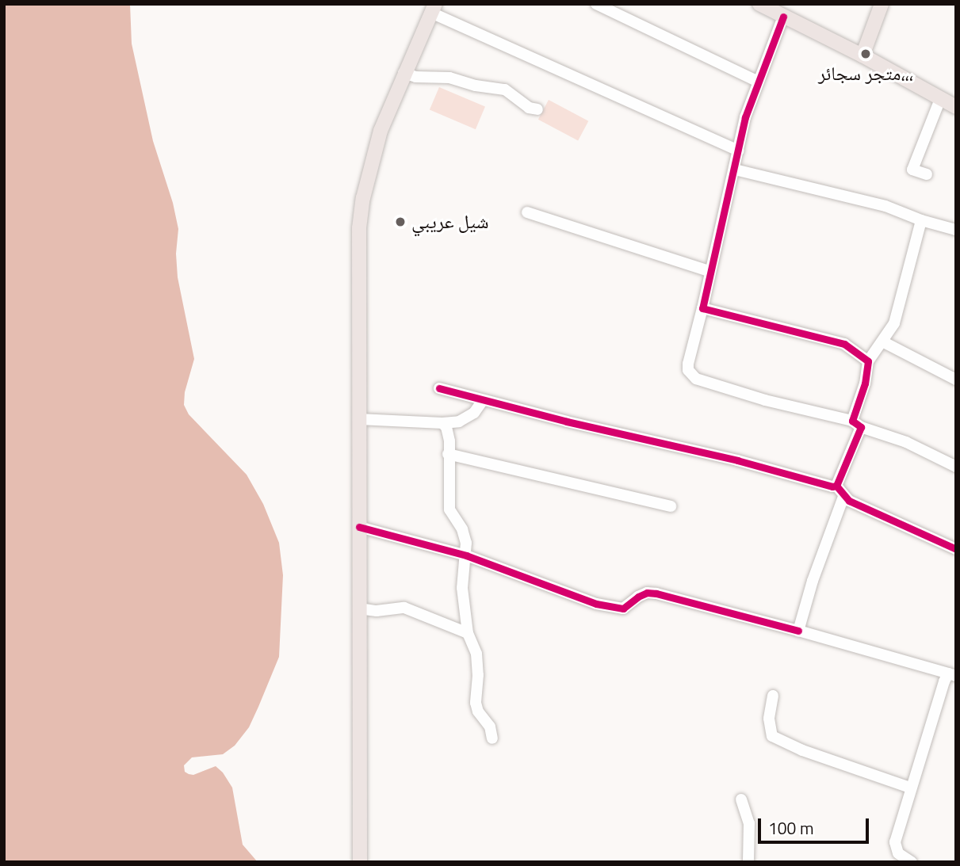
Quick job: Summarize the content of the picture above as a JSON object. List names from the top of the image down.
{
  "places": ["متجر سجائر،،،", "شيل عريبي"],
  "scale_bar": "100 m"
}
